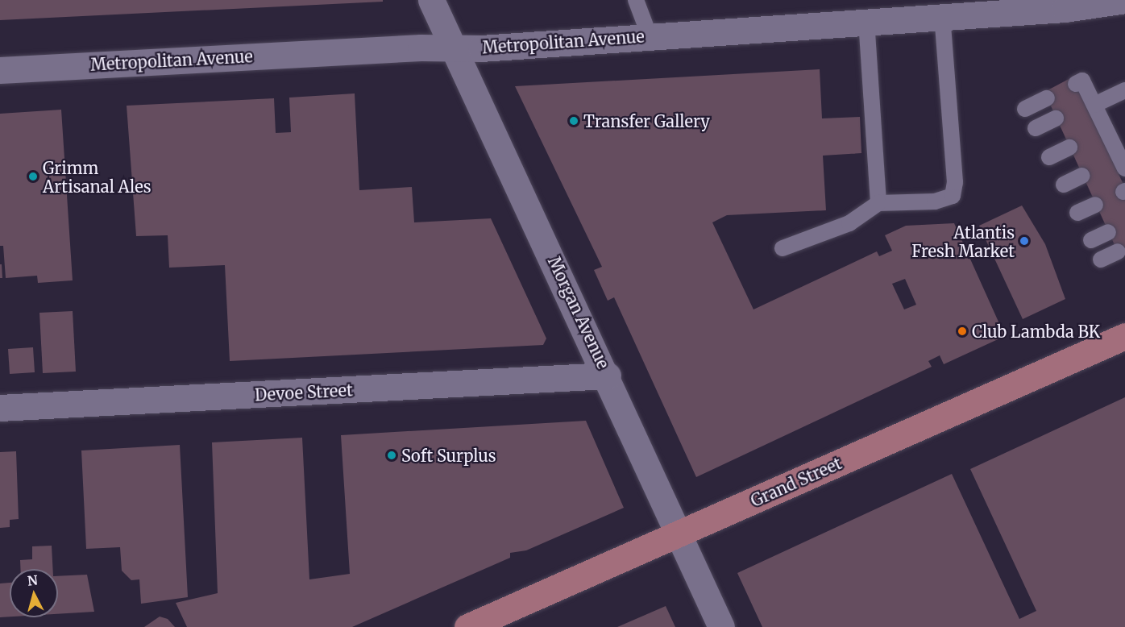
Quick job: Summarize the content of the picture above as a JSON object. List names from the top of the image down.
{
  "streets": {
    "main road": ["Grand Street"],
    "street": ["Metropolitan Avenue", "Morgan Avenue", "Devoe Street"]
  },
  "crossings": [
    ["Metropolitan Avenue", "Morgan Avenue"],
    ["Morgan Avenue", "Devoe Street"],
    ["Morgan Avenue", "Grand Street"]
  ],
  "places": [
    "Transfer Gallery",
    "Grimm Artisanal Ales",
    "Atlantis Fresh Market",
    "Club Lambda BK",
    "Soft Surplus"
  ],
  "north": "top"
}
